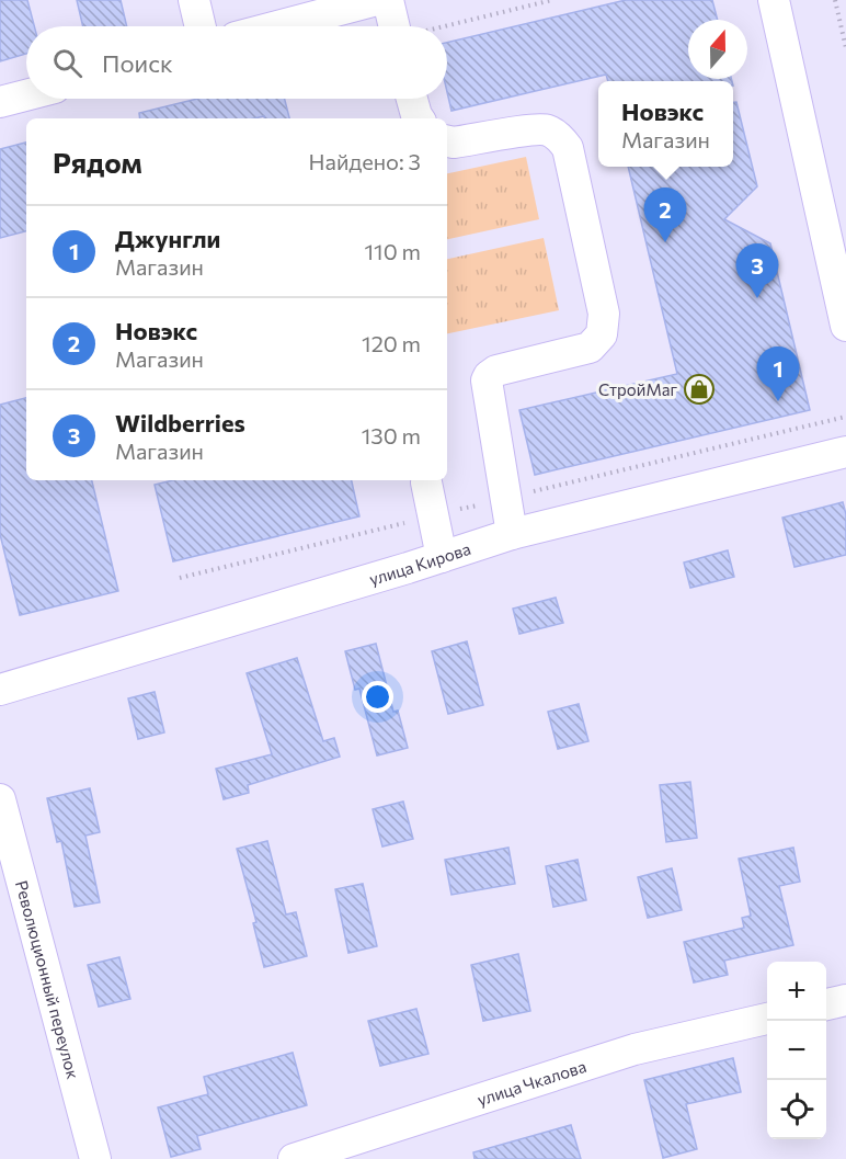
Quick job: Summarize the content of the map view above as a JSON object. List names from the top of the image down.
{
  "streets": {
    "street": ["улица Кирова", "Революционный переулок", "улица Чкалова"]
  },
  "places": {
    "shop": ["СтройМаг"]
  },
  "north": "top",
  "page": {
    "search": "Поиск",
    "popup": ["Новэкс", "Магазин"],
    "heading": ["Рядом", "Найдено: 3"],
    "pins": ["2", "3", "1"],
    "list": [
      {
        "mark": "1",
        "name": "Джунгли",
        "note": "Магазин",
        "value": "110 m"
      },
      {
        "mark": "2",
        "name": "Новэкс",
        "note": "Магазин",
        "value": "120 m"
      },
      {
        "mark": "3",
        "name": "Wildberries",
        "note": "Магазин",
        "value": "130 m"
      }
    ],
    "map_buttons": ["+", "−"]
  }
}
